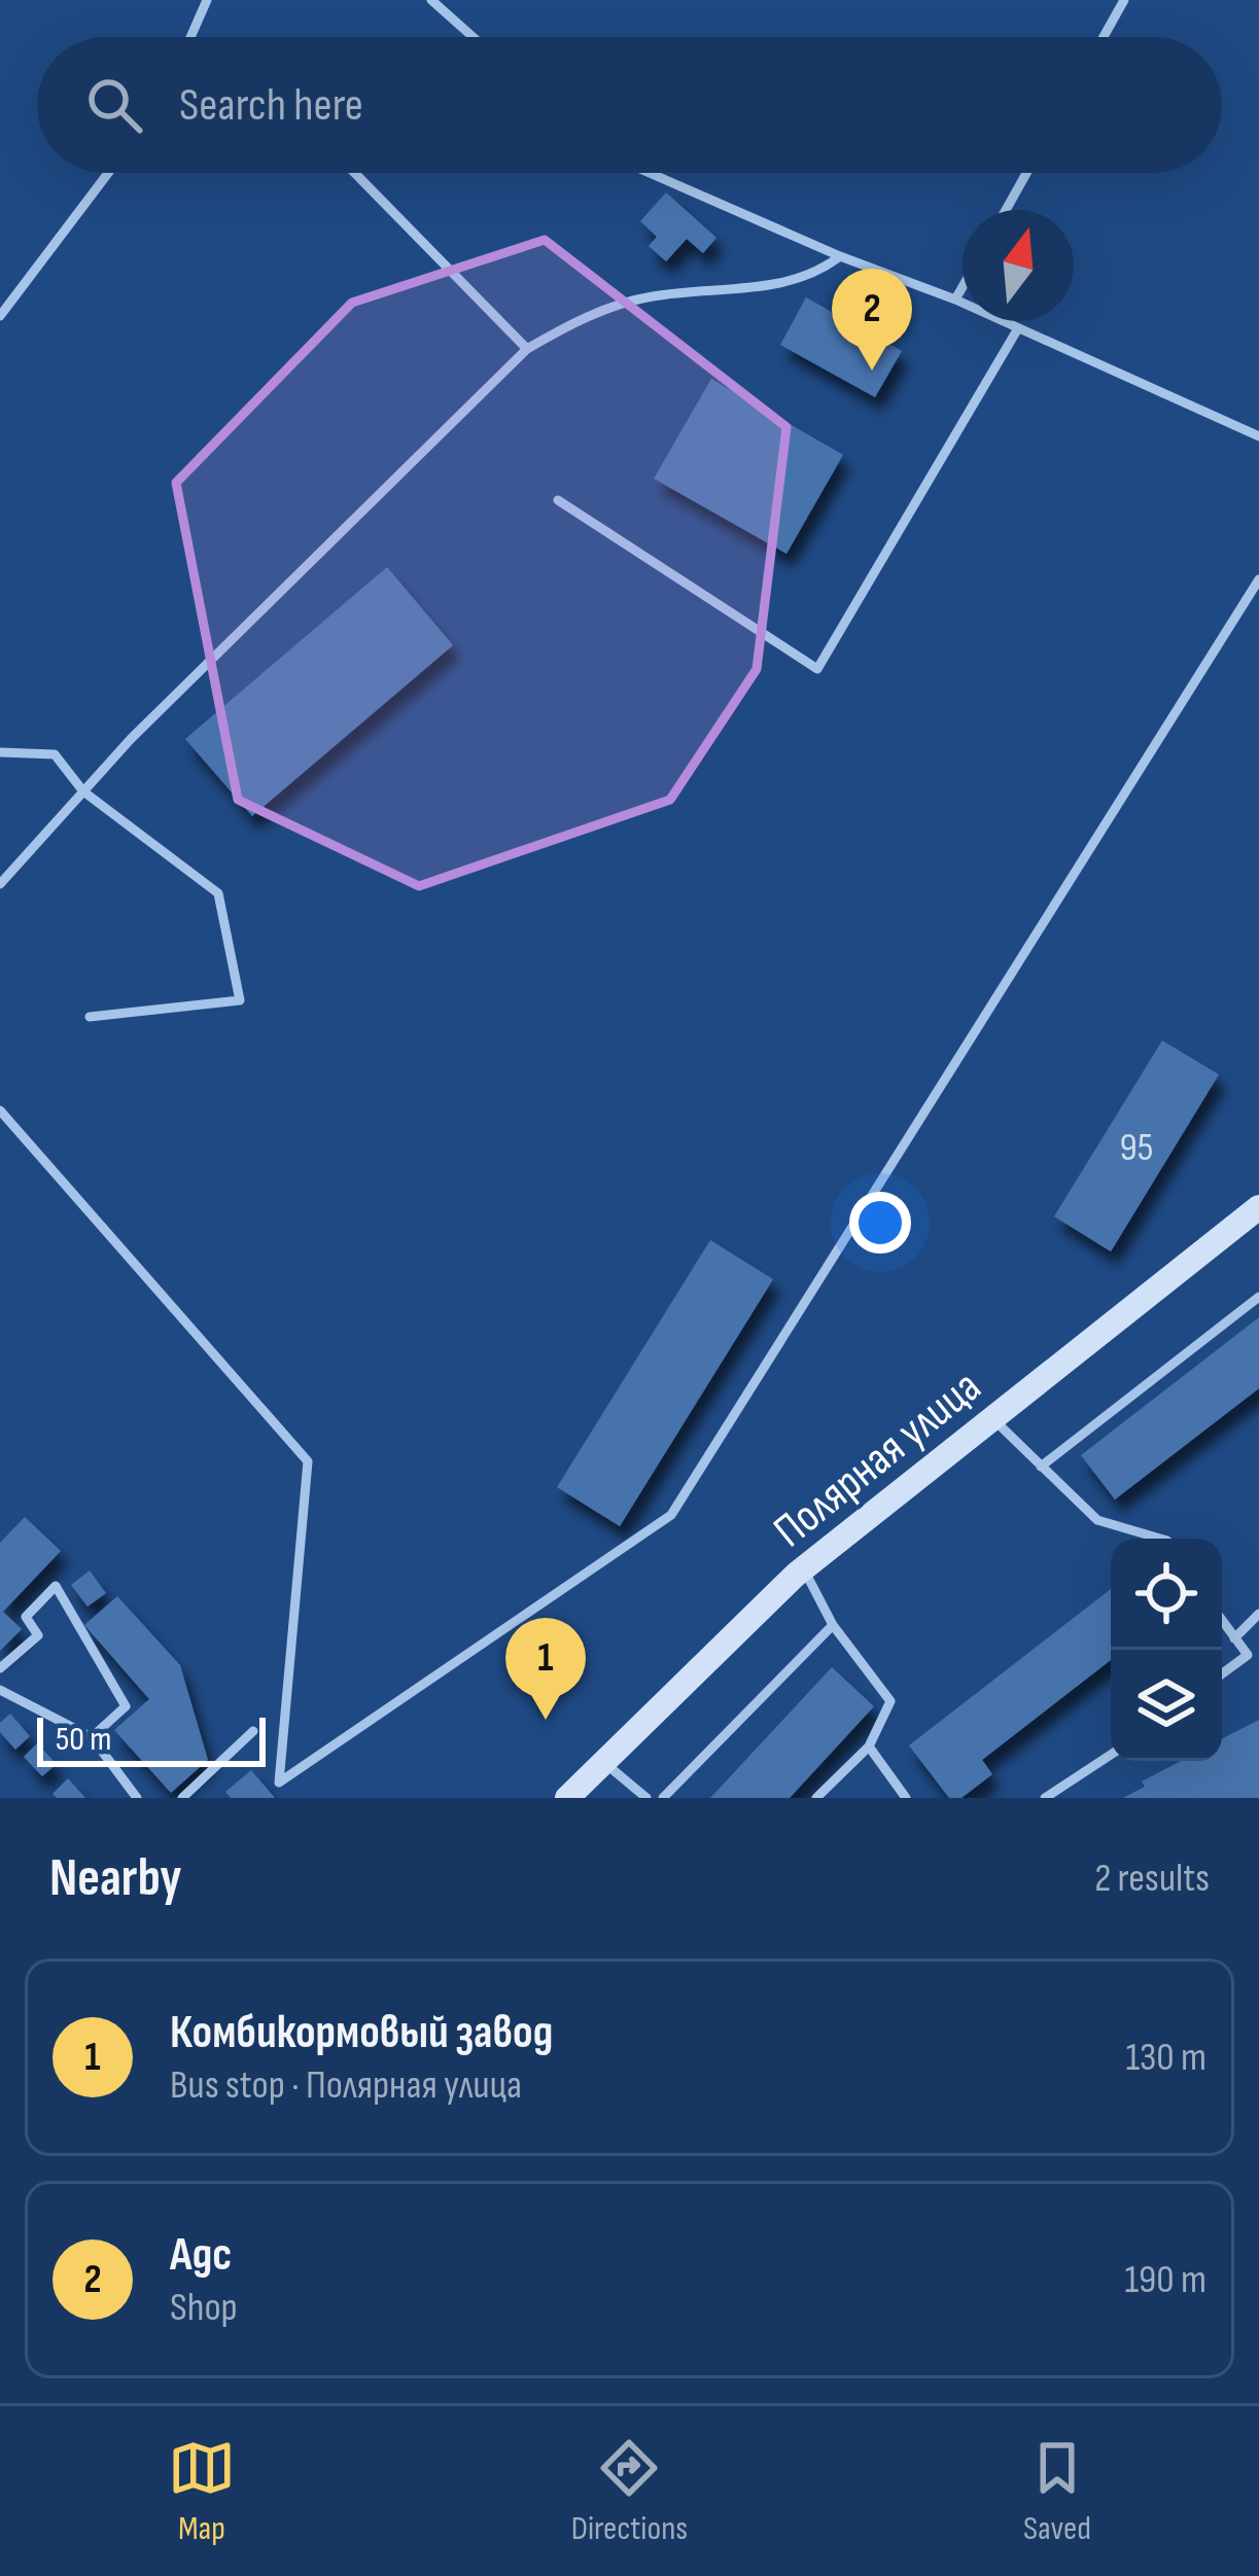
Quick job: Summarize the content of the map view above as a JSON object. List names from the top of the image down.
{
  "streets": {
    "main road": ["Полярная улица"]
  },
  "house_numbers": ["95"],
  "scale_bar": "50 m",
  "north": "top",
  "page": {
    "search": "Search here",
    "pins": ["2", "1"],
    "scale": "50 m",
    "heading": ["Nearby", "2 results"],
    "list": [
      {
        "mark": "1",
        "name": "Комбикормовый завод",
        "note": "Bus stop · Полярная улица",
        "value": "130 m"
      },
      {
        "mark": "2",
        "name": "Адс",
        "note": "Shop",
        "value": "190 m"
      }
    ],
    "nav": ["Map", "Directions", "Saved"]
  }
}
